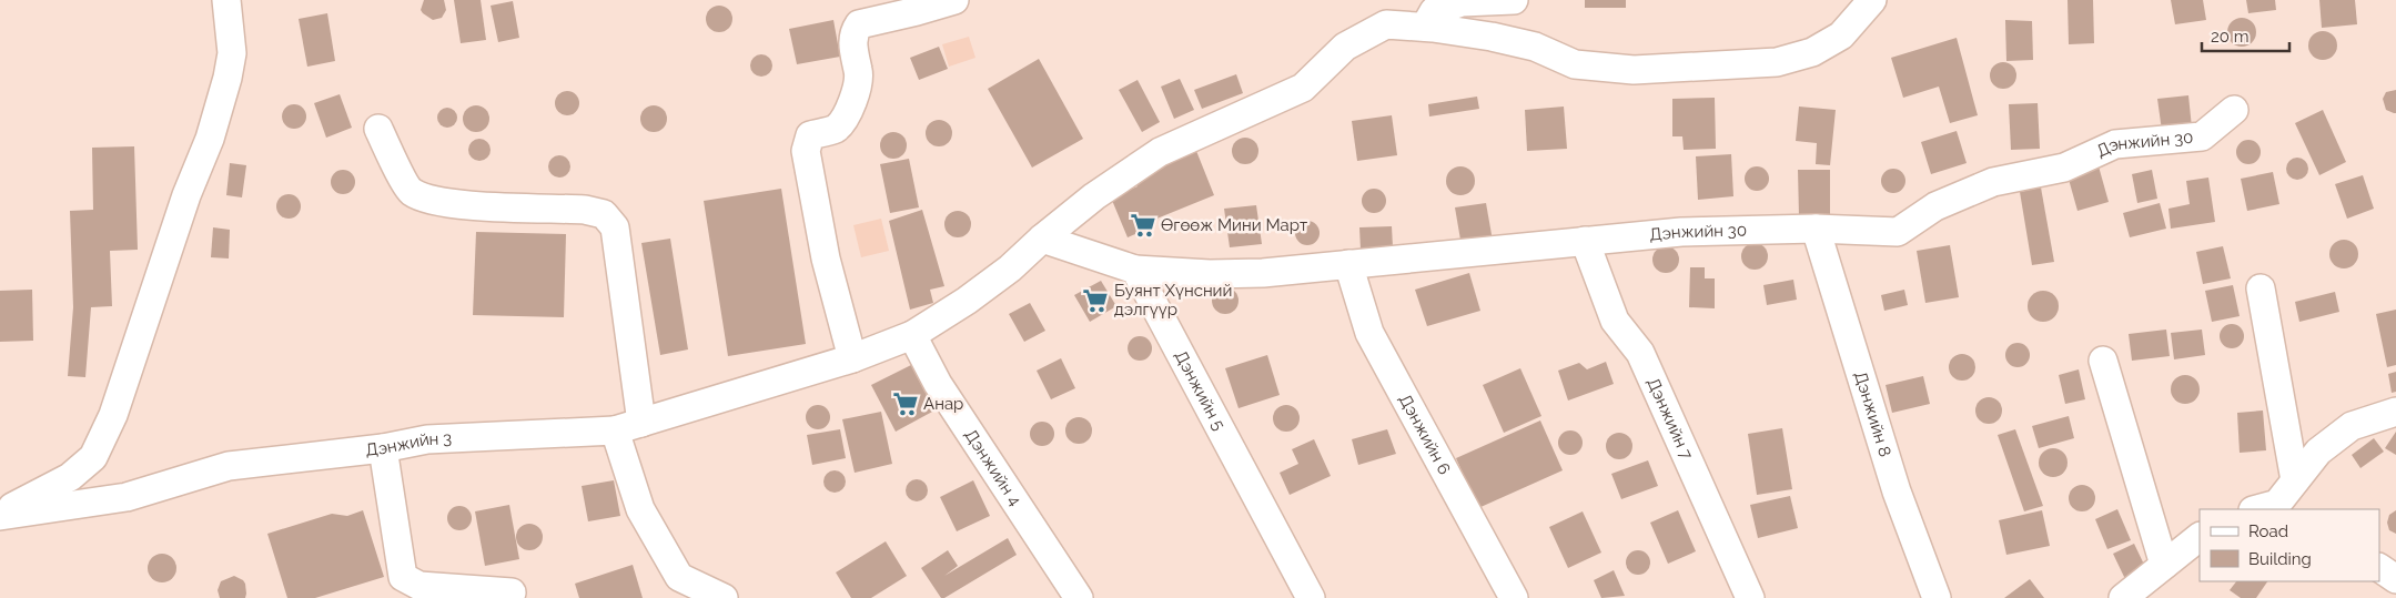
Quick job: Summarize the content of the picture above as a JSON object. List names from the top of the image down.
{
  "streets": {
    "street": [
      "Дэнжийн 30",
      "Дэнжийн 5",
      "Дэнжийн 8",
      "Дэнжийн 7",
      "Дэнжийн 6",
      "Дэнжийн 3",
      "Дэнжийн 4"
    ]
  },
  "crossings": [
    ["Дэнжийн 30", "Дэнжийн 5"],
    ["Дэнжийн 30", "Дэнжийн 8"],
    ["Дэнжийн 30", "Дэнжийн 7"],
    ["Дэнжийн 30", "Дэнжийн 6"],
    ["Дэнжийн 3", "Дэнжийн 4"]
  ],
  "places": {
    "supermarket": ["Өгөөж Мини Март", "Буянт Хүнсний дэлгүүр", "Анар"]
  },
  "legend": ["Road", "Building"],
  "scale_bar": "20 m"
}
